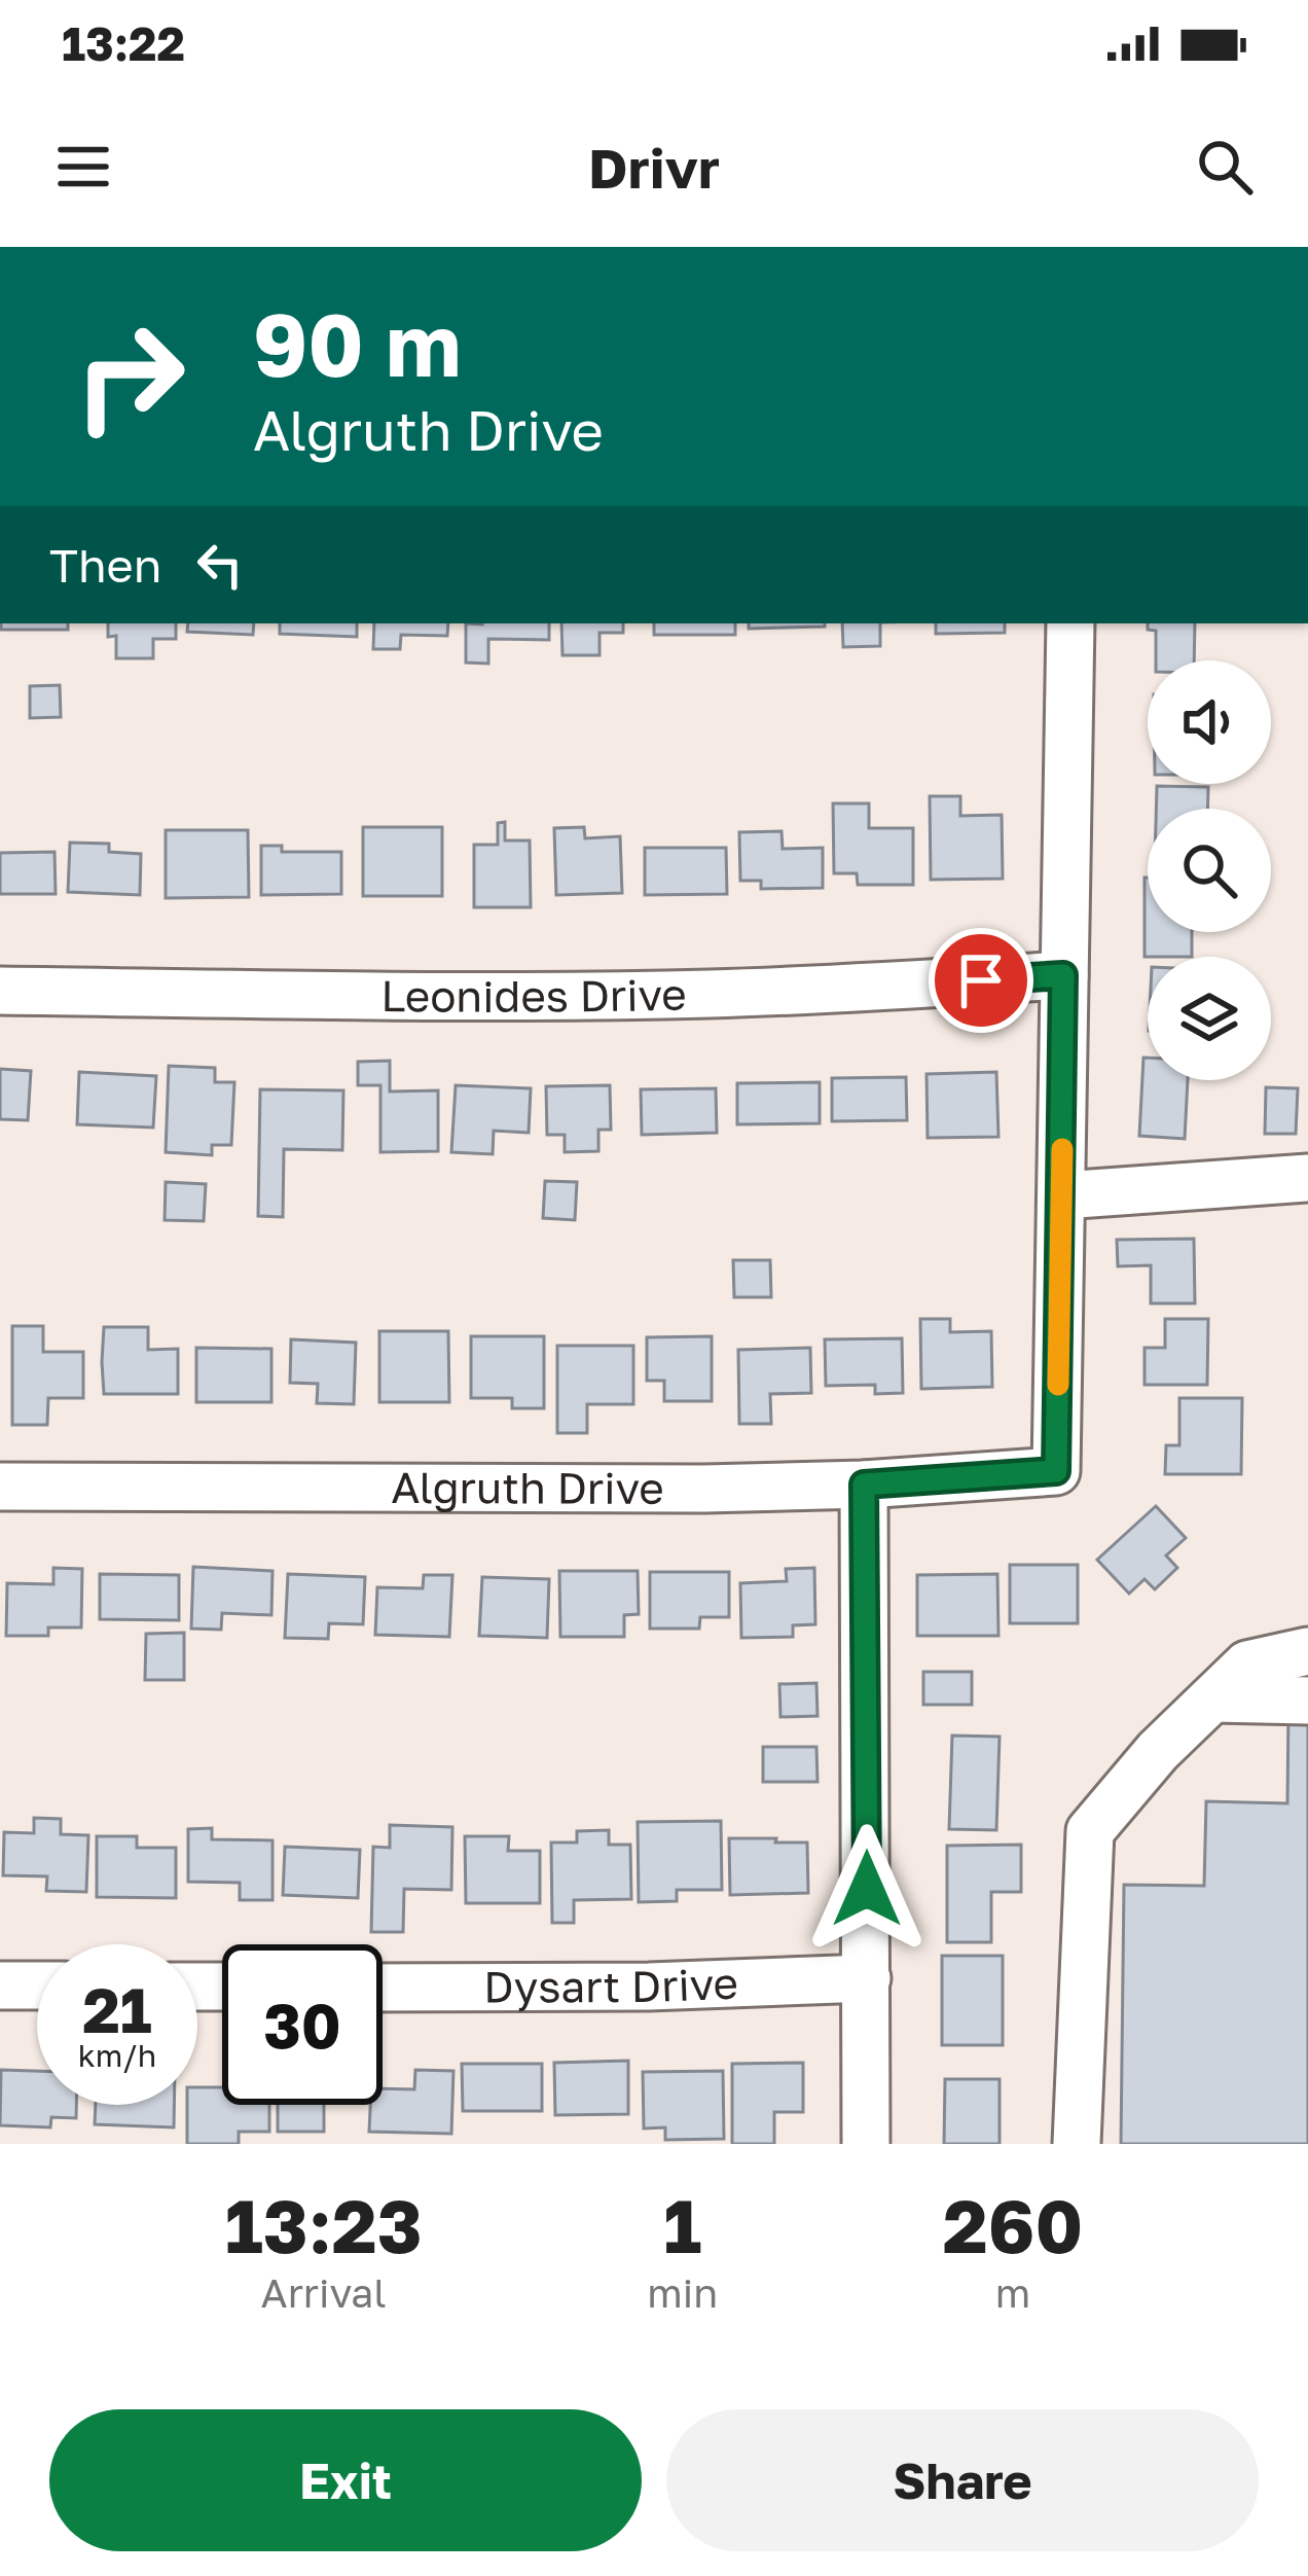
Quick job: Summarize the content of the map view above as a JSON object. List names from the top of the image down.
{
  "streets": {
    "street": ["Leonides Drive", "Algruth Drive", "Dysart Drive"]
  },
  "page": {
    "status": "13:22",
    "header": "Drivr",
    "turn": ["90 m", "Algruth Drive"],
    "then": "Then",
    "speed": "21 km/h",
    "limit": "30",
    "eta": [
      "13:23",
      "Arrival",
      "1",
      "min",
      "260",
      "m"
    ],
    "buttons": ["Exit", "Share"]
  }
}
